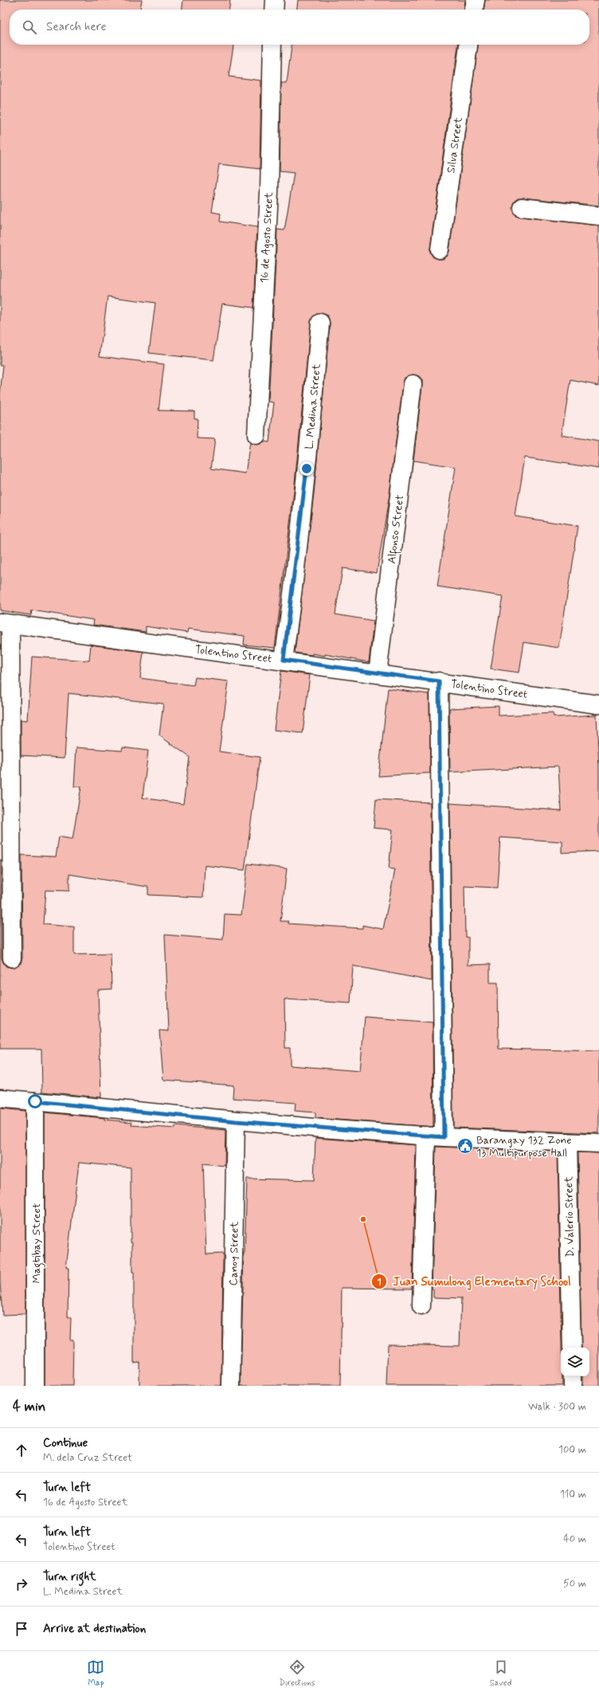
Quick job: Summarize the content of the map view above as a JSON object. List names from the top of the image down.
{
  "streets": {
    "street": [
      "Silva Street",
      "16 de Agosto Street",
      "L. Medina Street",
      "Alfonso Street",
      "Tolentino Street",
      "D. Valerio Street",
      "Magtibay Street",
      "Canoy Street"
    ]
  },
  "crossings": [
    ["L. Medina Street", "Tolentino Street"],
    ["Alfonso Street", "Tolentino Street"]
  ],
  "places": {
    "public building": ["Barangay 132 Zone 13 Multipurpose Hall"],
    "other": ["Juan Sumulong Elementary School"]
  },
  "page": {
    "search": "Search here",
    "heading": ["4 min", "Walk · 300 m"],
    "list": [
      ["Continue", "M. dela Cruz Street", "100 m"],
      ["Turn left", "16 de Agosto Street", "110 m"],
      ["Turn left", "Tolentino Street", "40 m"],
      ["Turn right", "L. Medina Street", "50 m"],
      "Arrive at destination"
    ],
    "nav": ["Map", "Directions", "Saved"]
  }
}
